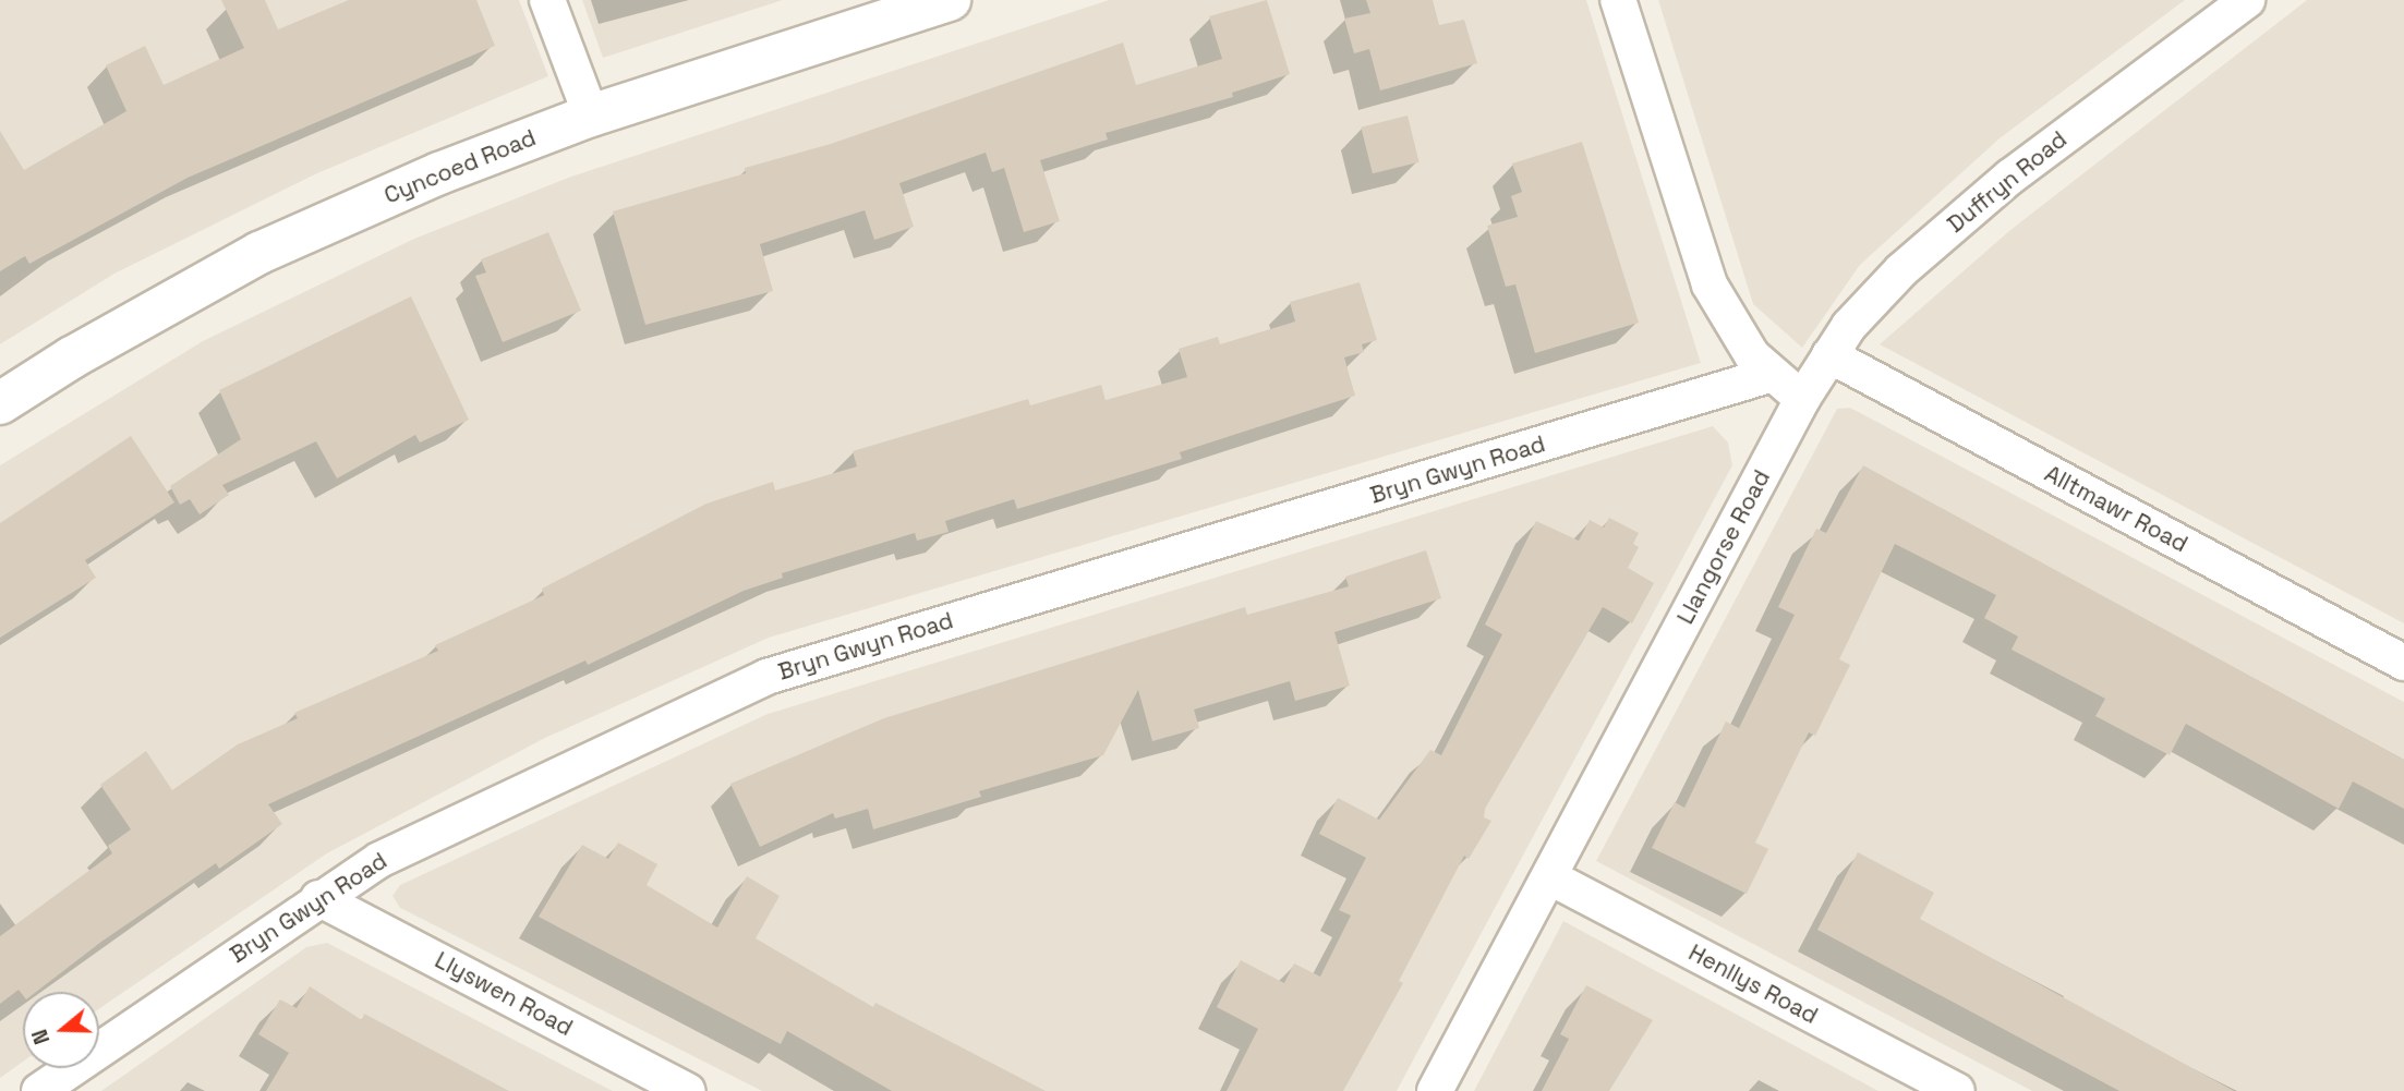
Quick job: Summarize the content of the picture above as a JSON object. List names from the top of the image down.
{
  "streets": {
    "street": [
      "Cyncoed Road",
      "Duffryn Road",
      "Bryn Gwyn Road",
      "Alltmawr Road",
      "Llangorse Road",
      "Henllys Road",
      "Llyswen Road"
    ]
  },
  "crossings": [
    ["Duffryn Road", "Alltmawr Road"],
    ["Duffryn Road", "Llangorse Road"],
    ["Bryn Gwyn Road", "Llyswen Road"],
    ["Llangorse Road", "Henllys Road"]
  ],
  "north": "left"
}
